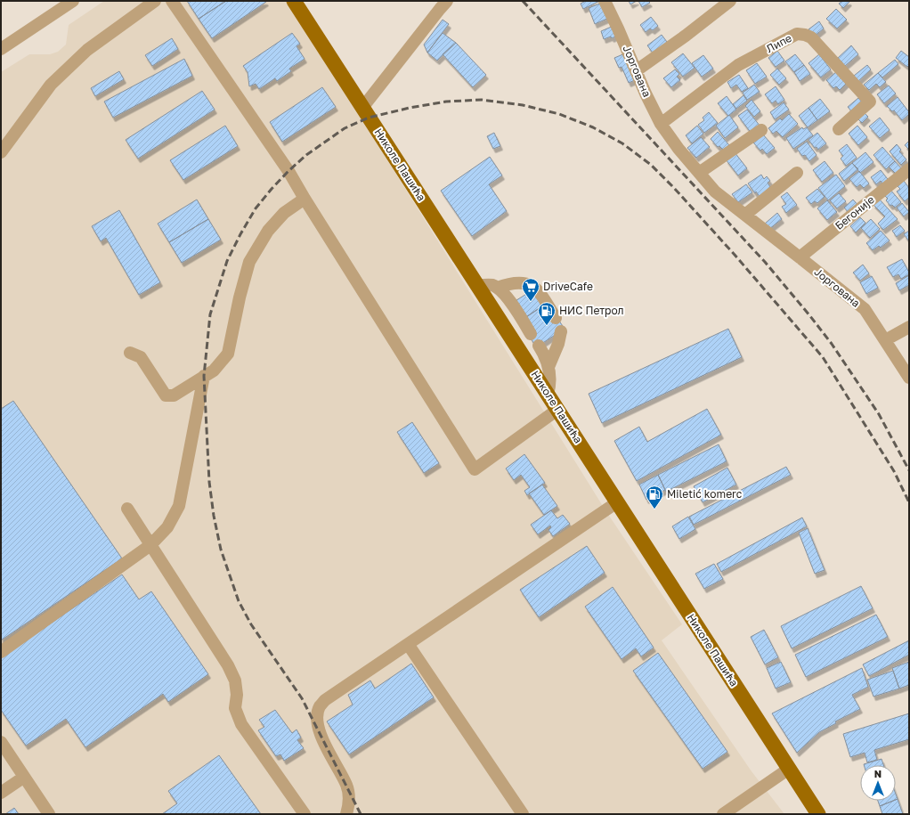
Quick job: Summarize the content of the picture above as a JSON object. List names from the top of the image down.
{
  "streets": {
    "main road": ["Николе Пашића"],
    "street": ["Липе", "Јоргована", "Бегоније"]
  },
  "crossings": [
    ["Липе", "Јоргована"],
    ["Јоргована", "Бегоније"]
  ],
  "places": {
    "supermarket": ["DriveCafe"],
    "fuel station": ["НИС Петрол", "Miletić komerc"]
  },
  "north": "top"
}
